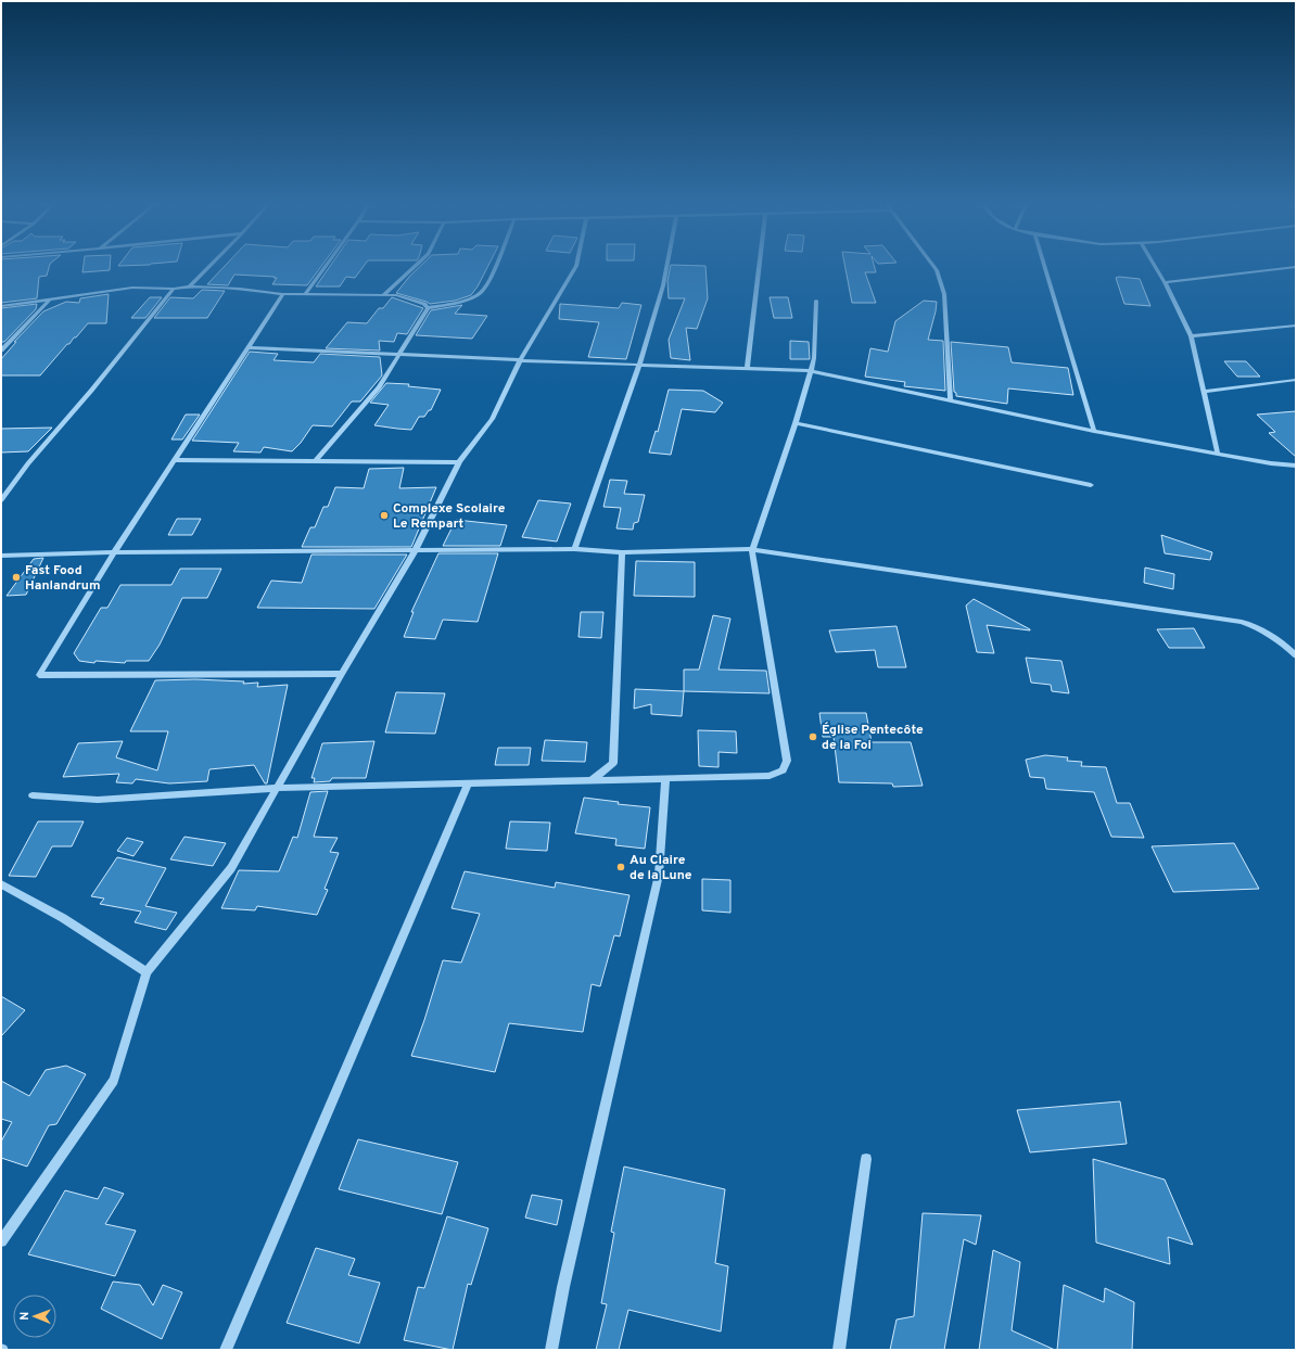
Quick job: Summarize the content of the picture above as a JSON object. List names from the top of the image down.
{
  "places": [
    "Complexe Scolaire Le Rempart",
    "Fast Food Hanlandrum",
    "Église Pentecôte de la Foi",
    "Au Claire de la Lune"
  ],
  "north": "left"
}
